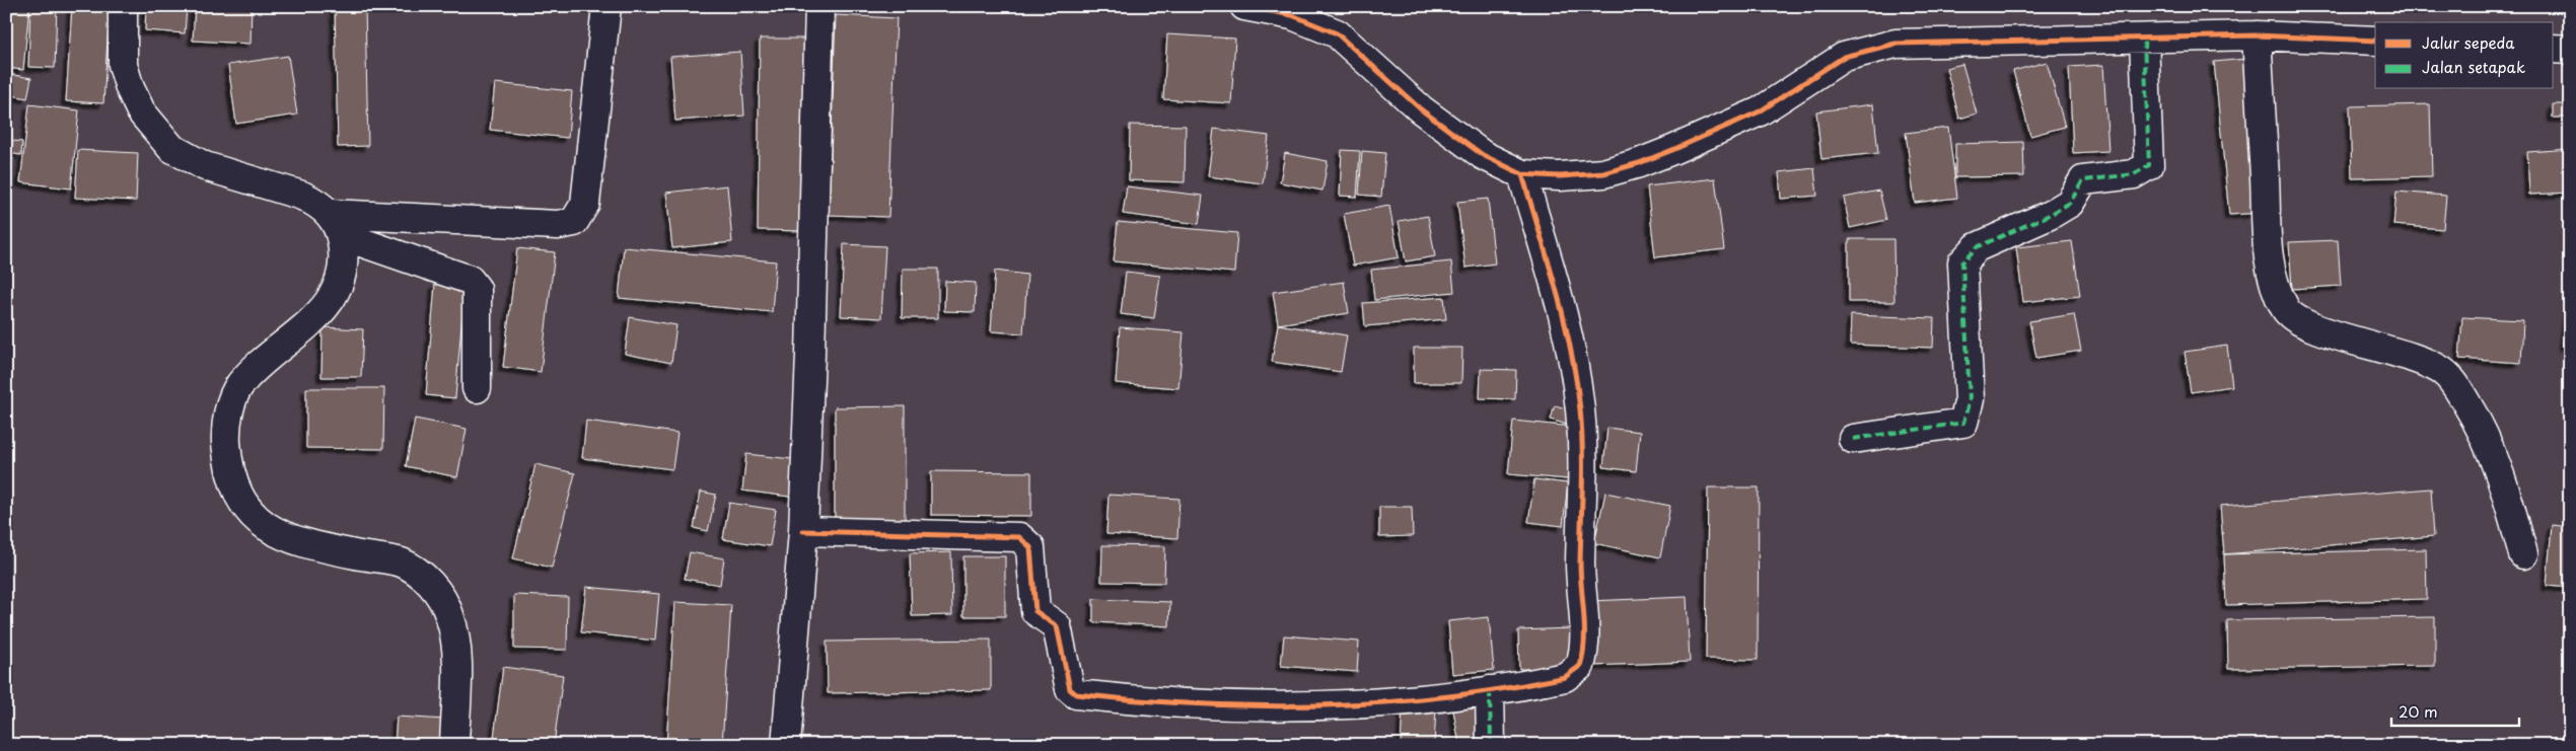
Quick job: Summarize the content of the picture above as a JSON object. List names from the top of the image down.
{
  "legend": ["Jalur sepeda", "Jalan setapak"],
  "scale_bar": "20 m"
}
